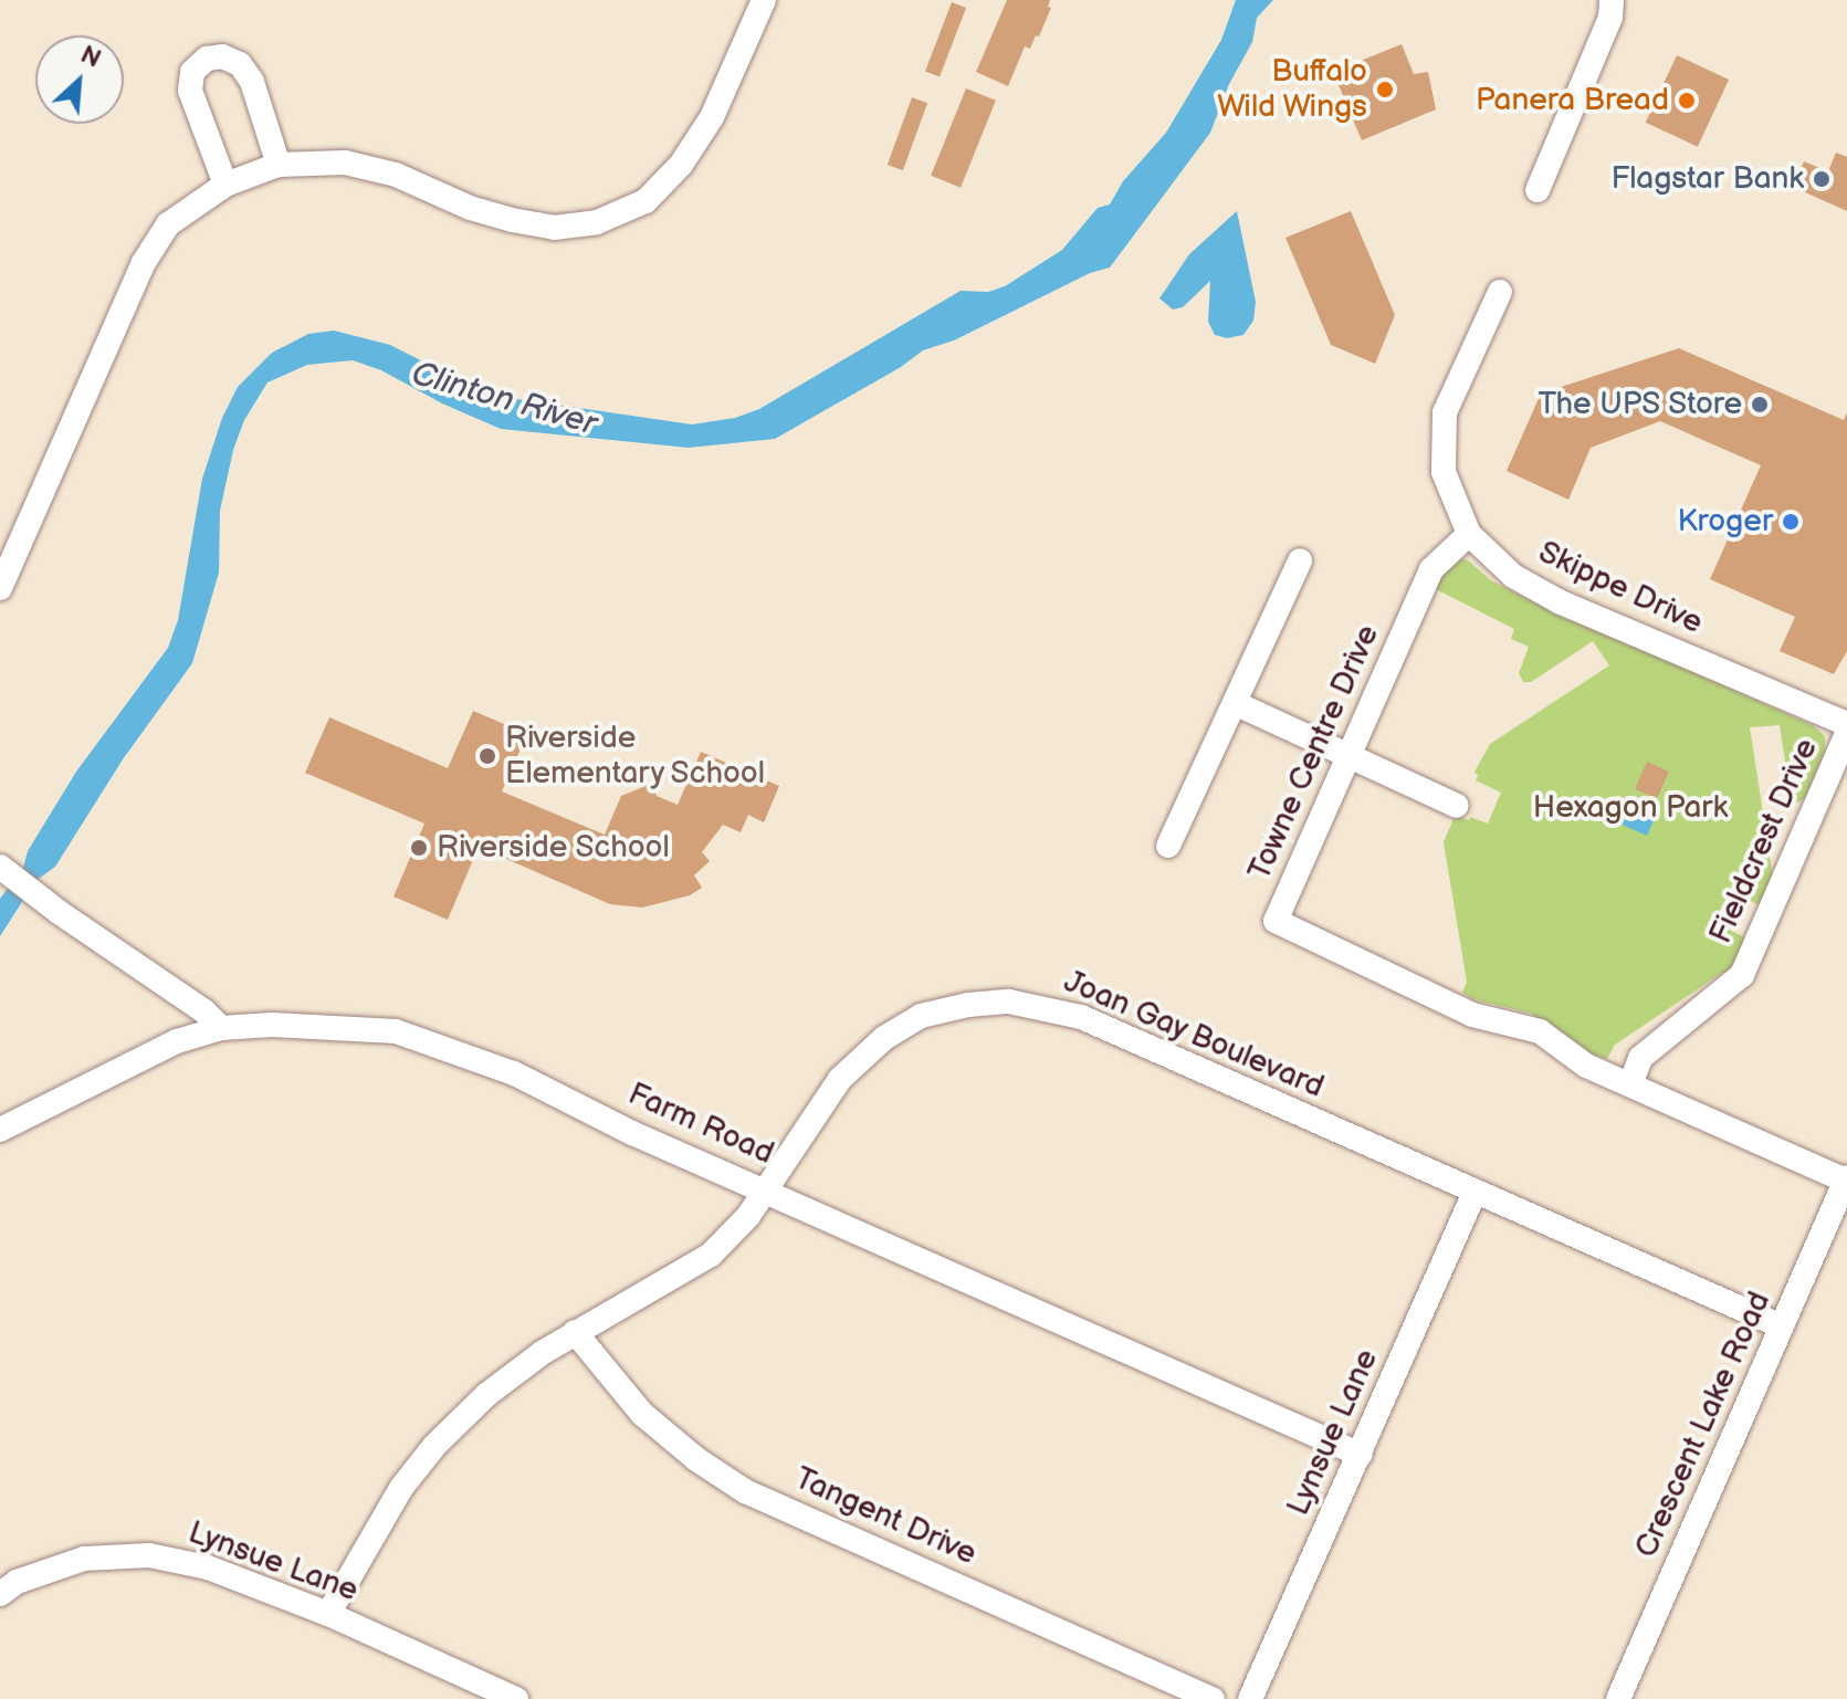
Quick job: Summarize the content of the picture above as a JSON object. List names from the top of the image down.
{
  "streets": {
    "street": [
      "Skippe Drive",
      "Towne Centre Drive",
      "Fieldcrest Drive",
      "Joan Gay Boulevard",
      "Farm Road",
      "Crescent Lake Road",
      "Lynsue Lane",
      "Tangent Drive"
    ]
  },
  "crossings": [
    ["Skippe Drive", "Towne Centre Drive"],
    ["Towne Centre Drive", "Fieldcrest Drive"],
    ["Towne Centre Drive", "Crescent Lake Road"],
    ["Joan Gay Boulevard", "Farm Road"],
    ["Joan Gay Boulevard", "Crescent Lake Road"],
    ["Joan Gay Boulevard", "Lynsue Lane"],
    ["Joan Gay Boulevard", "Tangent Drive"],
    ["Farm Road", "Lynsue Lane"]
  ],
  "water": ["Clinton River"],
  "parks": ["Hexagon Park"],
  "places": [
    "Buffalo Wild Wings",
    "Panera Bread",
    "Flagstar Bank",
    "The UPS Store",
    "Kroger",
    "Riverside Elementary School",
    "Riverside School"
  ],
  "north": "top right"
}
